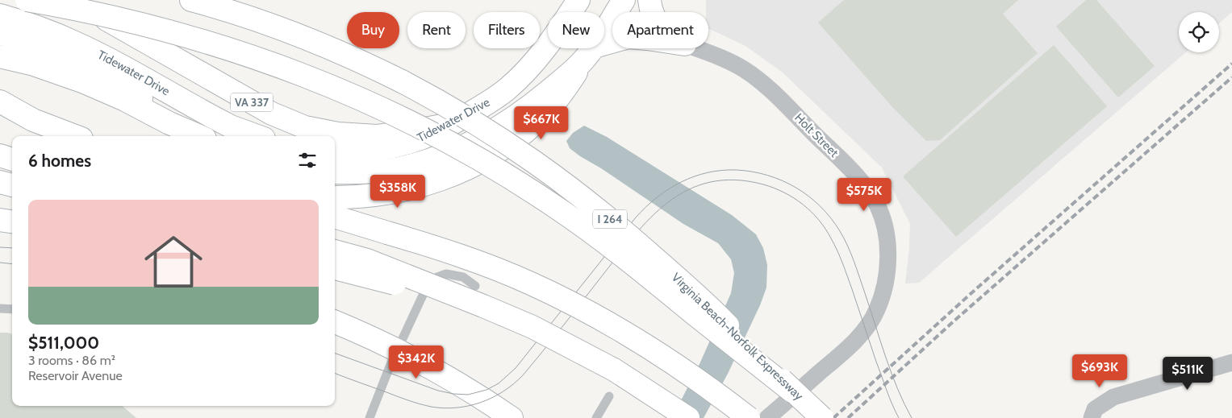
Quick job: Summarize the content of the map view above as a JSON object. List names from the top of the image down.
{
  "streets": {
    "main road": [
      "Tidewater Drive",
      "VA 337",
      "I 264",
      "Virginia Beach-Norfolk Expressway"
    ],
    "street": ["Holt Street"]
  },
  "crossings": [
    ["Tidewater Drive", "VA 337"]
  ],
  "page": {
    "chip": [
      "Buy",
      "Rent",
      "Filters",
      "New",
      "Apartment"
    ],
    "price": [
      "$667K",
      "$358K",
      "$575K",
      "$342K",
      "$693K",
      "$511K"
    ],
    "heading": "6 homes",
    "list": [
      {
        "name": "$511,000",
        "note": "3 rooms · 86 m² · Reservoir Avenue"
      }
    ]
  }
}
